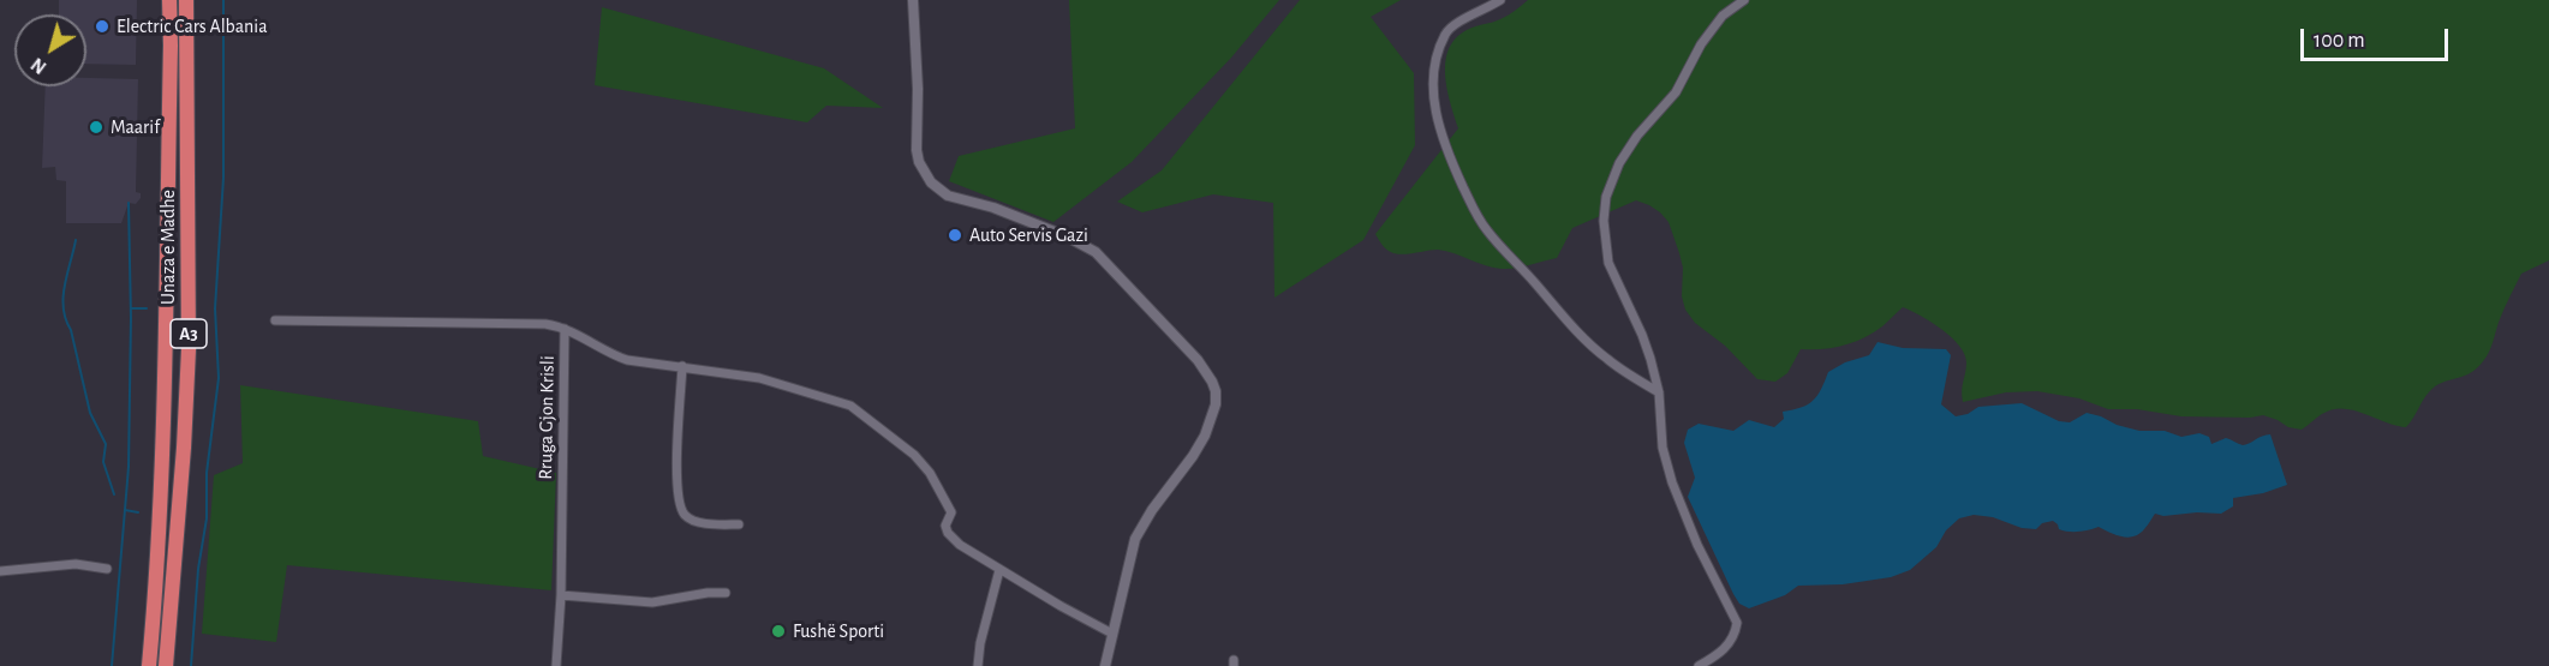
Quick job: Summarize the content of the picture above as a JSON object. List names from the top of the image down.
{
  "streets": {
    "highway": ["Unaza e Madhe", "A3"],
    "street": ["Rruga Gjon Krisli"]
  },
  "places": [
    "Electric Cars Albania",
    "Maarif",
    "Auto Servis Gazi",
    "Fushë Sporti"
  ],
  "scale_bar": "100 m",
  "north": "bottom left"
}
